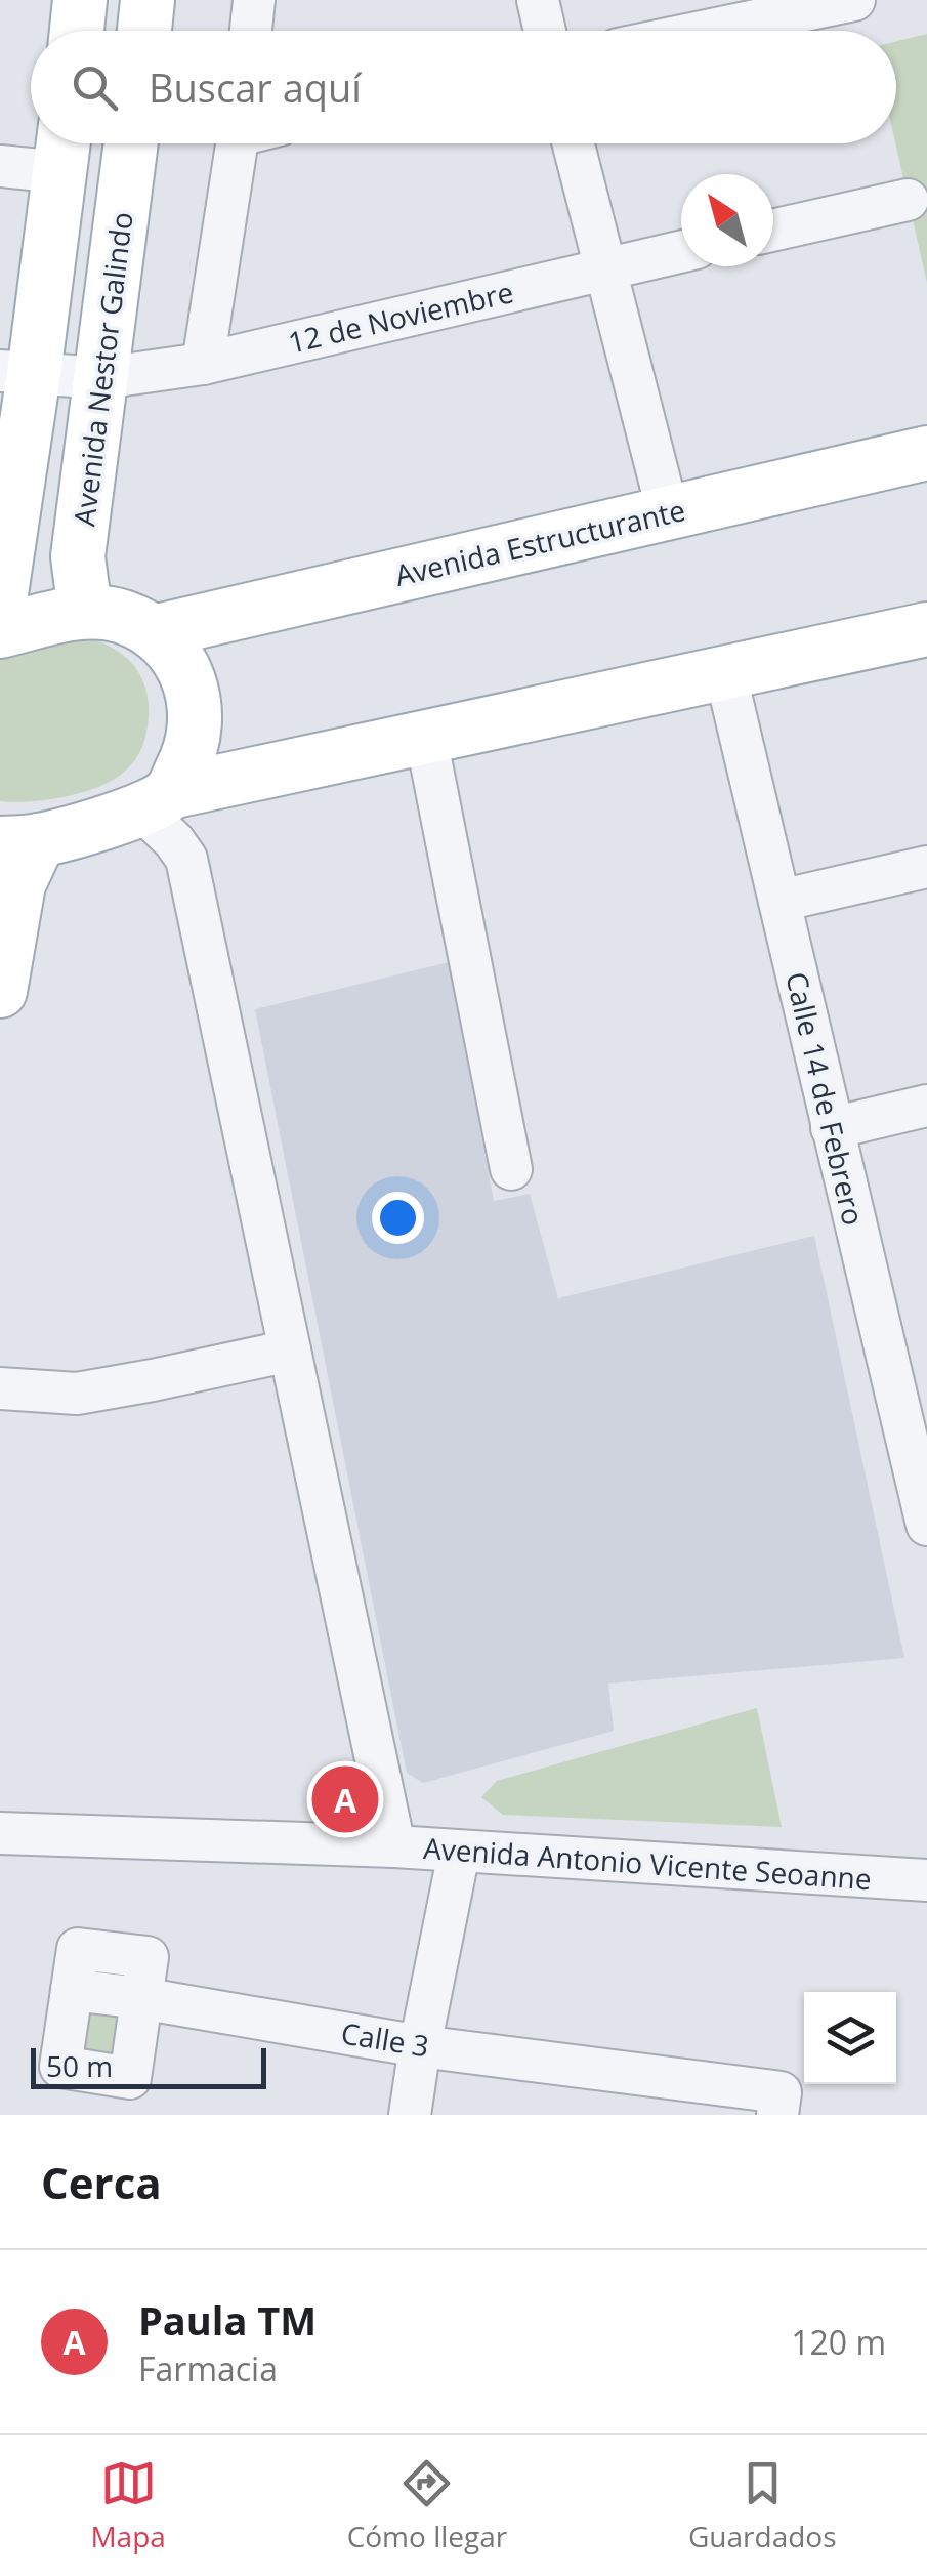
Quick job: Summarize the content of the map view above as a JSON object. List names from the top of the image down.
{
  "streets": {
    "main road": ["Avenida Nestor Galindo", "Avenida Estructurante"],
    "street": [
      "12 de Noviembre",
      "Calle 14 de Febrero",
      "Avenida Antonio Vicente Seoanne",
      "Calle 3"
    ]
  },
  "crossings": [
    ["12 de Noviembre", "Avenida Nestor Galindo"]
  ],
  "scale_bar": "50 m",
  "north": "top left",
  "page": {
    "search": "Buscar aquí",
    "pins": "A",
    "scale": "50 m",
    "heading": "Cerca",
    "list": [
      {
        "mark": "A",
        "name": "Paula TM",
        "note": "Farmacia",
        "value": "120 m"
      }
    ],
    "nav": ["Mapa", "Cómo llegar", "Guardados"]
  }
}
